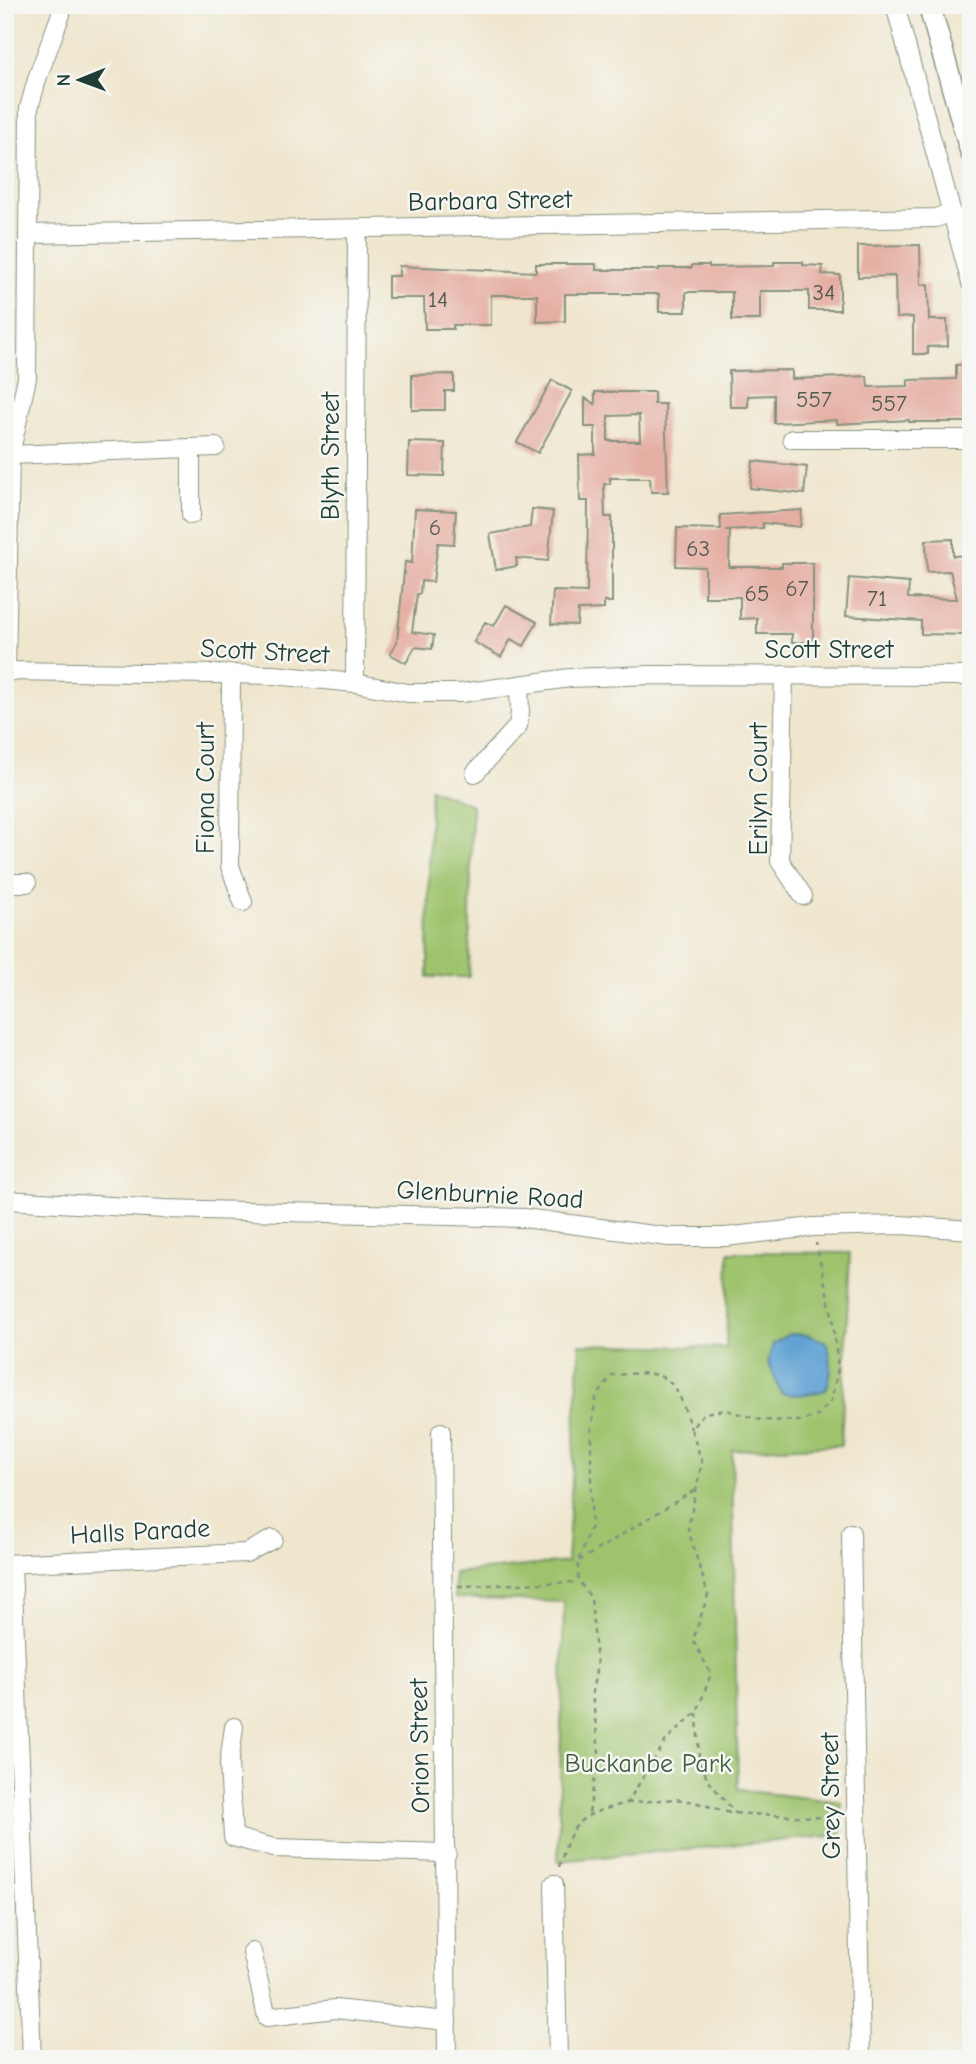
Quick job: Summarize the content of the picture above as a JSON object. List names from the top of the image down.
{
  "streets": {
    "street": [
      "Barbara Street",
      "Blyth Street",
      "Scott Street",
      "Fiona Court",
      "Erilyn Court",
      "Glenburnie Road",
      "Halls Parade",
      "Orion Street",
      "Grey Street"
    ]
  },
  "crossings": [
    ["Barbara Street", "Blyth Street"],
    ["Blyth Street", "Scott Street"],
    ["Scott Street", "Fiona Court"],
    ["Scott Street", "Erilyn Court"]
  ],
  "parks": ["Buckanbe Park"],
  "house_numbers": [
    "34",
    "14",
    "557",
    "557",
    "6",
    "63",
    "67",
    "65",
    "71"
  ],
  "north": "left"
}
